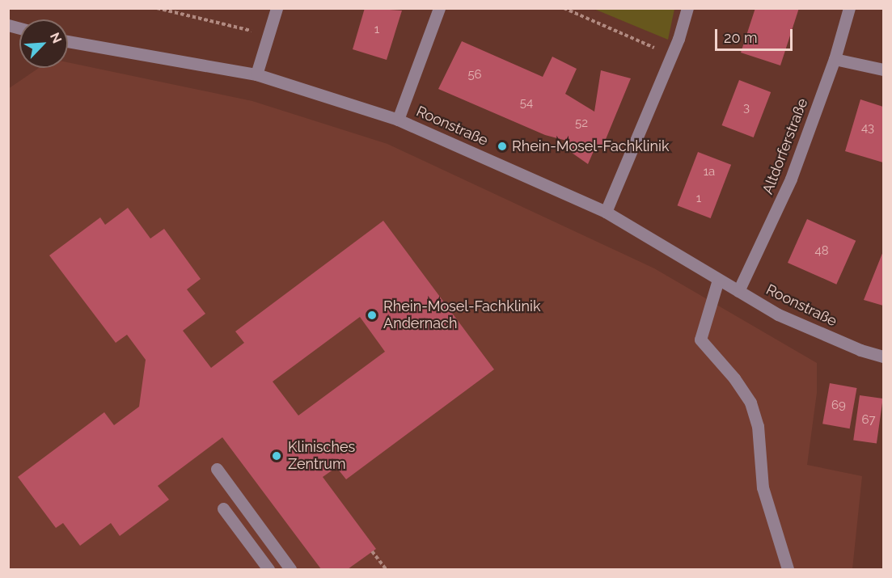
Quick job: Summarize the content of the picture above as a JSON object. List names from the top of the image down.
{
  "streets": {
    "street": ["Roonstraße", "Altdorferstraße"]
  },
  "crossings": [
    ["Roonstraße", "Altdorferstraße"]
  ],
  "places": ["Rhein-Mosel-Fachklinik", "Rhein-Mosel-Fachklinik Andernach", "Klinisches Zentrum"],
  "house_numbers": [
    "1",
    "56",
    "54",
    "3",
    "52",
    "43",
    "1a",
    "1",
    "48",
    "69",
    "67"
  ],
  "scale_bar": "20 m",
  "north": "top right"
}
